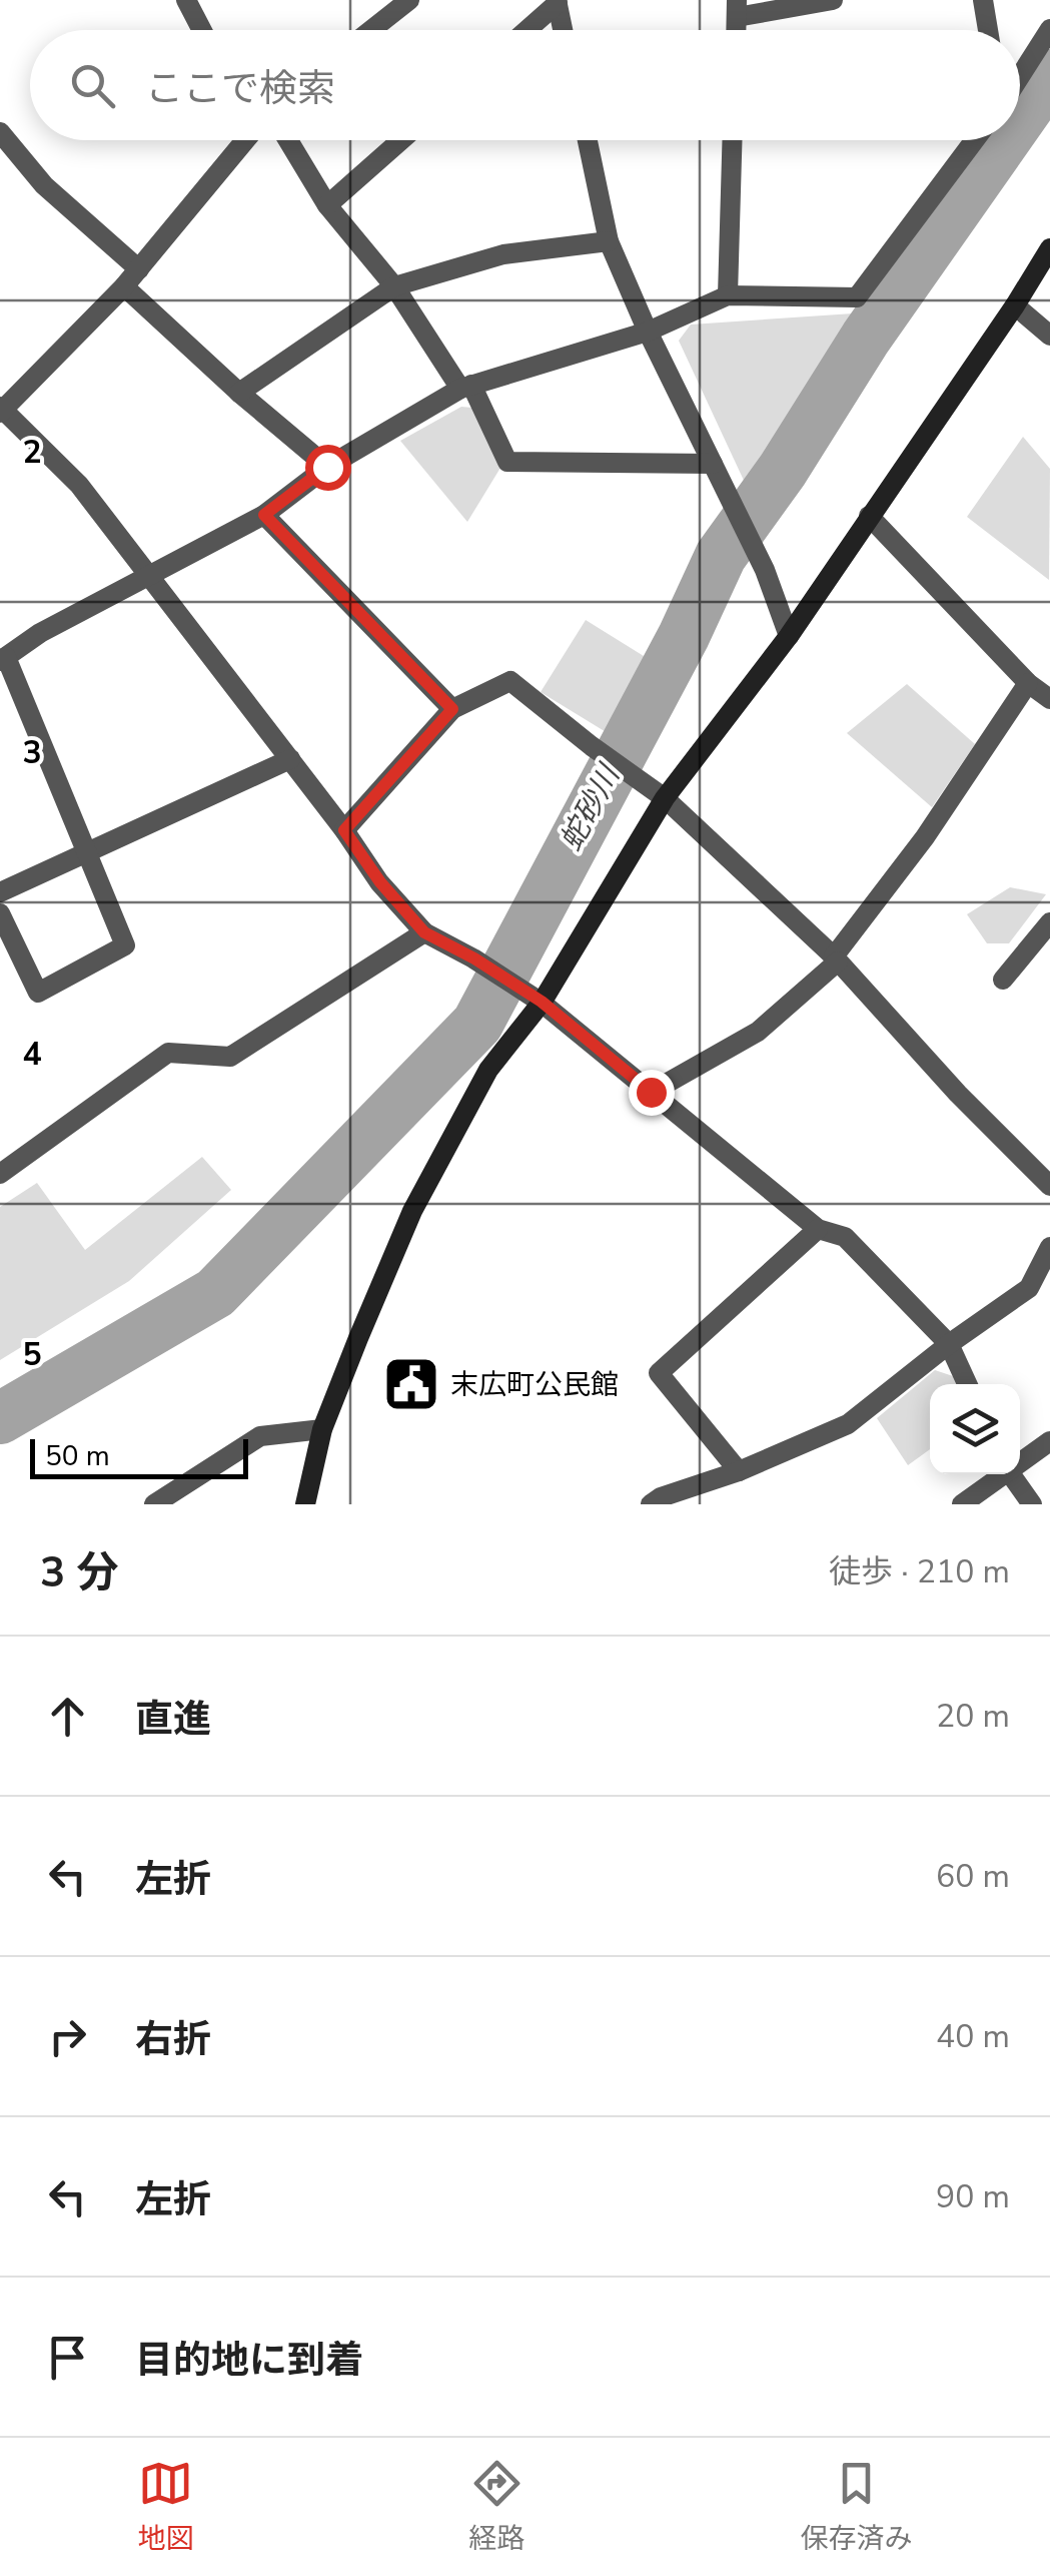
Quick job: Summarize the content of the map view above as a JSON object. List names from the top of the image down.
{
  "water": ["蛇砂川"],
  "places": {
    "public building": ["末広町公民館"]
  },
  "scale_bar": "50 m",
  "page": {
    "search": "ここで検索",
    "scale": "50 m",
    "heading": ["3 分", "徒歩 · 210 m"],
    "list": [
      ["直進", "20 m"],
      ["左折", "60 m"],
      ["右折", "40 m"],
      ["左折", "90 m"],
      "目的地に到着"
    ],
    "nav": ["地図", "経路", "保存済み"]
  },
  "grid": {
    "rows": [
      "2",
      "3",
      "4",
      "5"
    ]
  }
}
